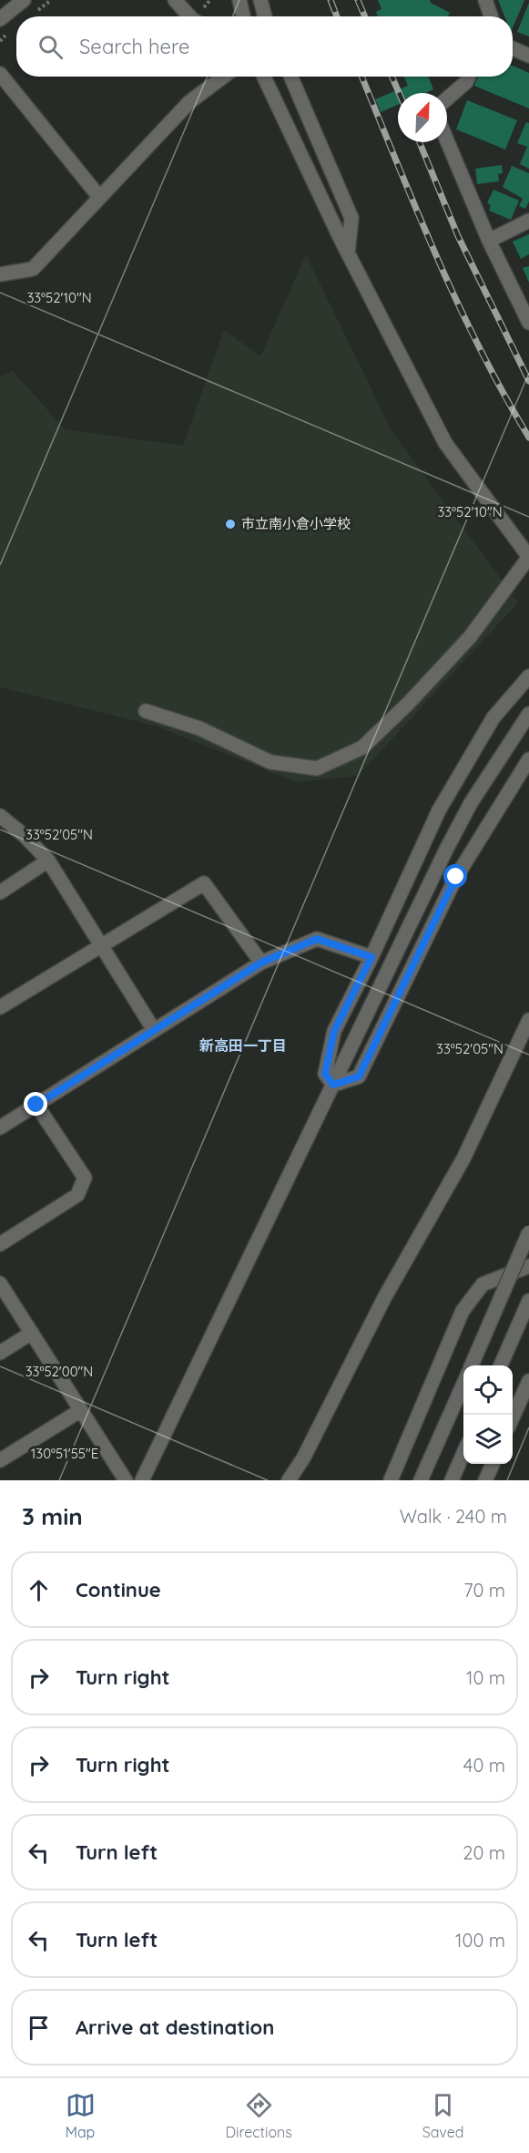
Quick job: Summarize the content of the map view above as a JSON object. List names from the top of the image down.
{
  "districts": ["新高田一丁目"],
  "places": ["市立南小倉小学校"],
  "north": "top right",
  "page": {
    "search": "Search here",
    "heading": ["3 min", "Walk · 240 m"],
    "list": [
      ["Continue", "70 m"],
      ["Turn right", "10 m"],
      ["Turn right", "40 m"],
      ["Turn left", "20 m"],
      ["Turn left", "100 m"],
      "Arrive at destination"
    ],
    "nav": ["Map", "Directions", "Saved"]
  },
  "coordinates": [
    "33°52'10\"N",
    "33°52'05\"N",
    "33°52'00\"N",
    "130°51'55\"E"
  ]
}
